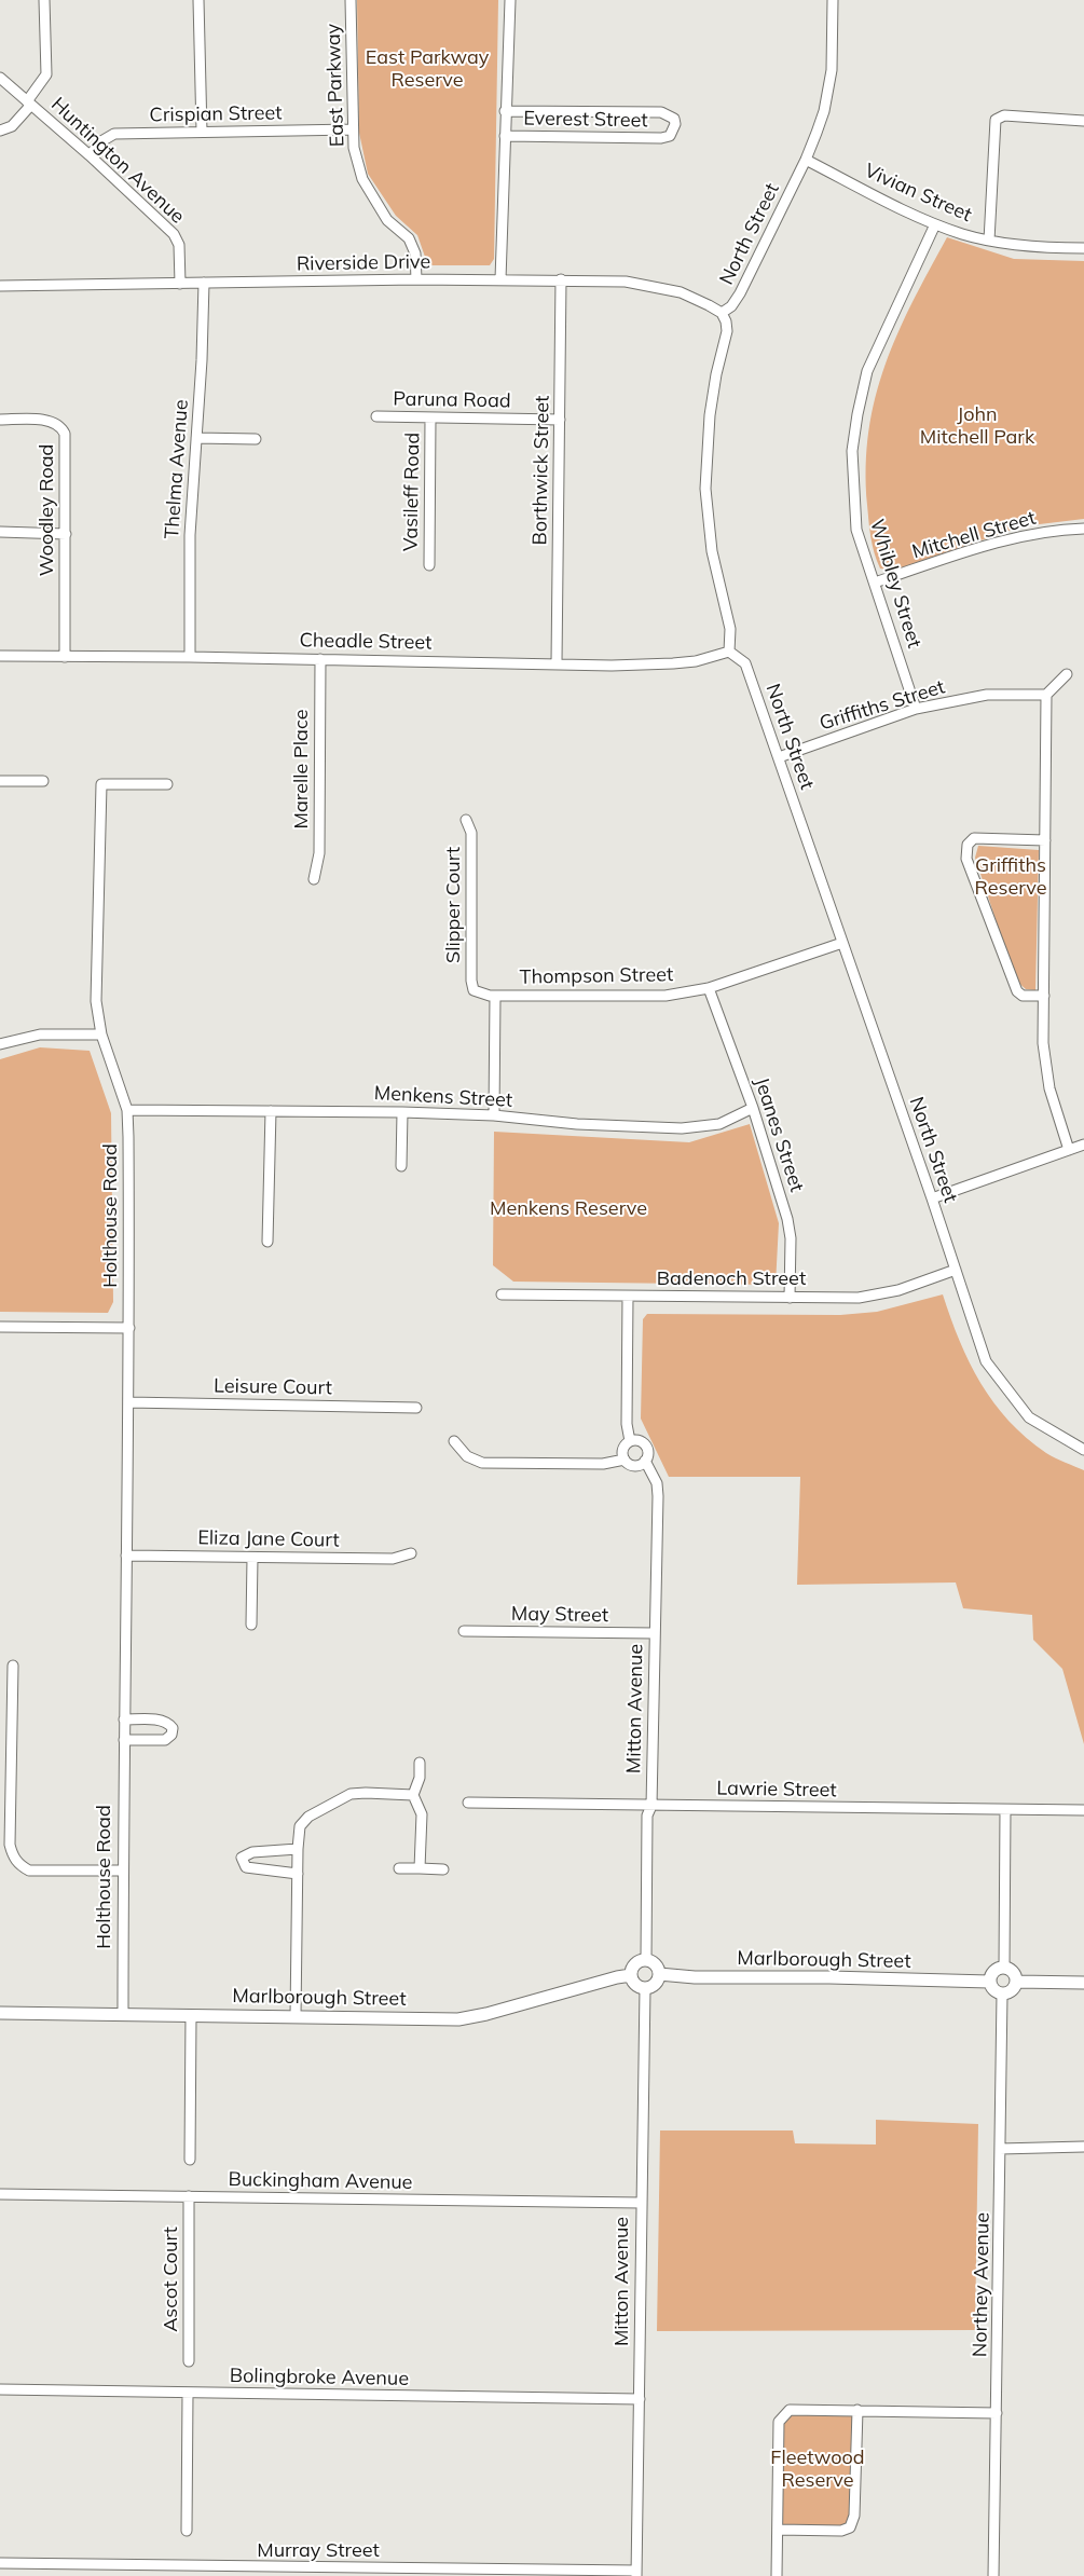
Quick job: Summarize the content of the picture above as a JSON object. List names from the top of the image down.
{
  "streets": {
    "street": [
      "East Parkway",
      "Crispian Street",
      "Everest Street",
      "Huntington Avenue",
      "Vivian Street",
      "North Street",
      "Riverside Drive",
      "Paruna Road",
      "Thelma Avenue",
      "Borthwick Street",
      "Vasileff Road",
      "Woodley Road",
      "Mitchell Street",
      "Whibley Street",
      "Cheadle Street",
      "Griffiths Street",
      "Marelle Place",
      "Slipper Court",
      "Thompson Street",
      "Menkens Street",
      "Jeanes Street",
      "Holthouse Road",
      "Badenoch Street",
      "Leisure Court",
      "Eliza Jane Court",
      "May Street",
      "Mitton Avenue",
      "Lawrie Street",
      "Marlborough Street",
      "Buckingham Avenue",
      "Ascot Court",
      "Northey Avenue",
      "Bolingbroke Avenue",
      "Murray Street"
    ]
  },
  "crossings": [
    ["East Parkway", "Crispian Street"],
    ["East Parkway", "Riverside Drive"],
    ["Crispian Street", "Huntington Avenue"],
    ["Everest Street", "Riverside Drive"],
    ["Huntington Avenue", "Riverside Drive"],
    ["Vivian Street", "North Street"],
    ["Vivian Street", "Whibley Street"],
    ["North Street", "Riverside Drive"],
    ["North Street", "Cheadle Street"],
    ["North Street", "Griffiths Street"],
    ["North Street", "Thompson Street"],
    ["North Street", "Badenoch Street"],
    ["Riverside Drive", "Thelma Avenue"],
    ["Riverside Drive", "Borthwick Street"],
    ["Paruna Road", "Borthwick Street"],
    ["Paruna Road", "Vasileff Road"],
    ["Thelma Avenue", "Cheadle Street"],
    ["Borthwick Street", "Cheadle Street"],
    ["Woodley Road", "Cheadle Street"],
    ["Mitchell Street", "Whibley Street"],
    ["Whibley Street", "Griffiths Street"],
    ["Cheadle Street", "Marelle Place"],
    ["Slipper Court", "Thompson Street"],
    ["Thompson Street", "Jeanes Street"],
    ["Menkens Street", "Jeanes Street"],
    ["Menkens Street", "Holthouse Road"],
    ["Jeanes Street", "Badenoch Street"],
    ["Holthouse Road", "Leisure Court"],
    ["Holthouse Road", "Eliza Jane Court"],
    ["Holthouse Road", "Marlborough Street"],
    ["May Street", "Mitton Avenue"],
    ["Mitton Avenue", "Lawrie Street"],
    ["Mitton Avenue", "Marlborough Street"],
    ["Mitton Avenue", "Buckingham Avenue"],
    ["Mitton Avenue", "Bolingbroke Avenue"],
    ["Mitton Avenue", "Murray Street"],
    ["Marlborough Street", "Northey Avenue"],
    ["Buckingham Avenue", "Ascot Court"]
  ],
  "parks": [
    "East Parkway Reserve",
    "John Mitchell Park",
    "Griffiths Reserve",
    "Menkens Reserve",
    "Fleetwood Reserve"
  ]
}
